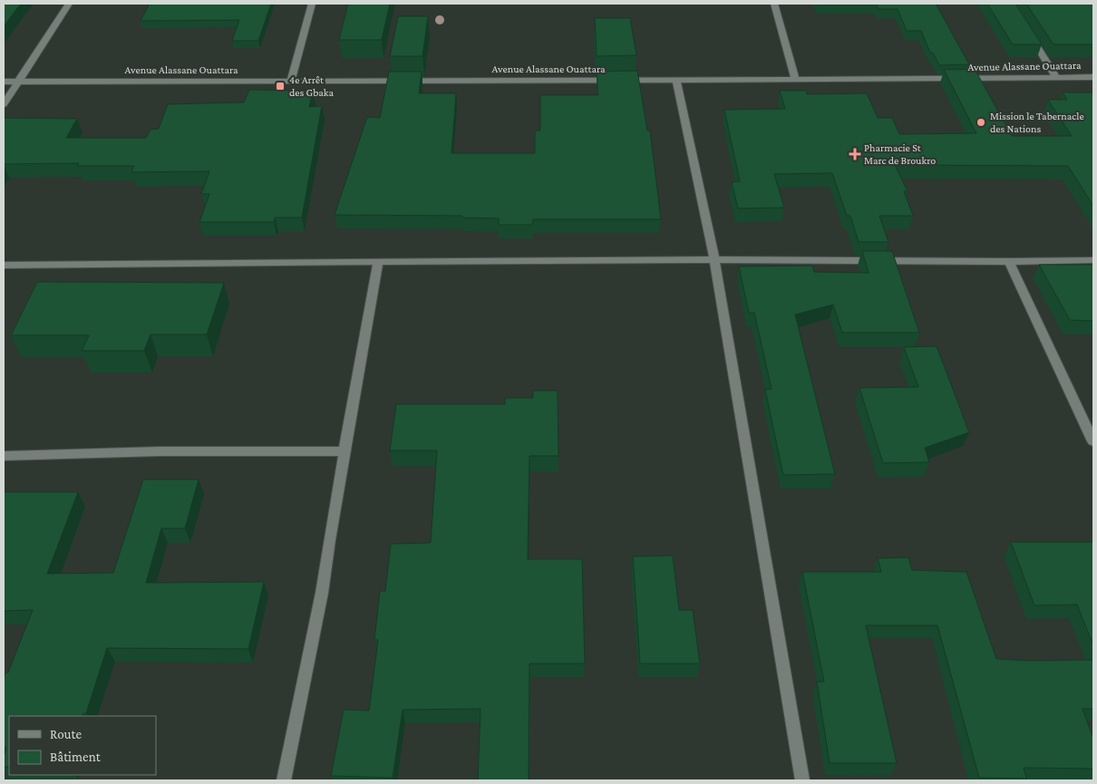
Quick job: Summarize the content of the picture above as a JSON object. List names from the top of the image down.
{
  "streets": {
    "street": ["Avenue Alassane Ouattara"]
  },
  "places": {
    "transit": ["4e Arrêt des Gbaka"],
    "other": ["Mission le Tabernacle des Nations"],
    "health": ["Pharmacie St Marc de Broukro"]
  },
  "legend": ["Route", "Bâtiment"]
}
